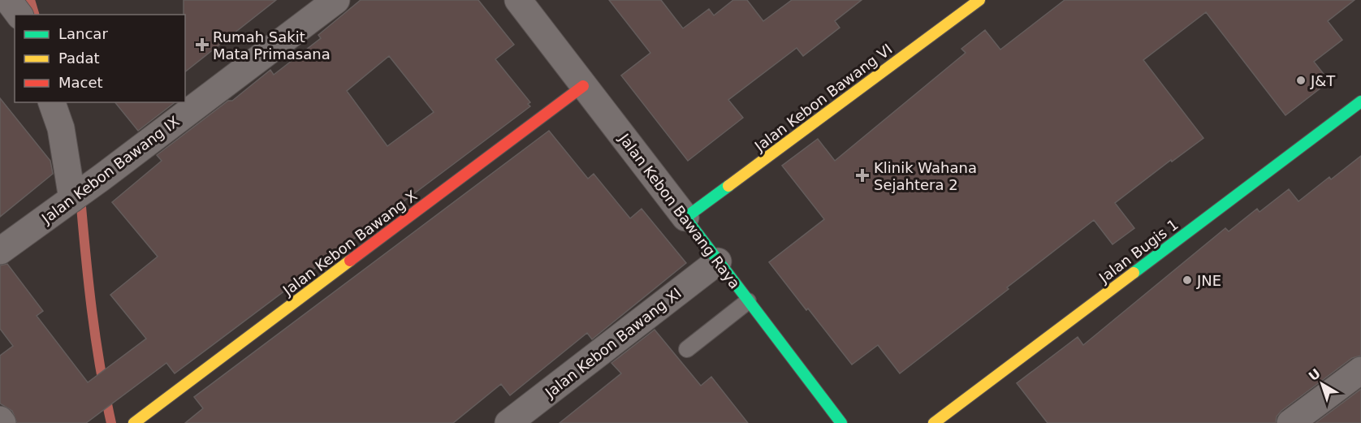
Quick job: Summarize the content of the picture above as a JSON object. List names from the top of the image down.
{
  "streets": {
    "street": [
      "Jalan Kebon Bawang VI",
      "Jalan Kebon Bawang IX",
      "Jalan Kebon Bawang Raya",
      "Jalan Kebon Bawang X",
      "Jalan Bugis 1",
      "Jalan Kebon Bawang XI"
    ]
  },
  "crossings": [
    ["Jalan Kebon Bawang VI", "Jalan Kebon Bawang Raya"],
    ["Jalan Kebon Bawang Raya", "Jalan Kebon Bawang X"],
    ["Jalan Kebon Bawang Raya", "Jalan Kebon Bawang XI"]
  ],
  "places": {
    "health": ["Rumah Sakit Mata Primasana", "Klinik Wahana Sejahtera 2"],
    "other": ["J&T", "JNE"]
  },
  "legend": ["Lancar", "Padat", "Macet"],
  "north": "top left"
}
